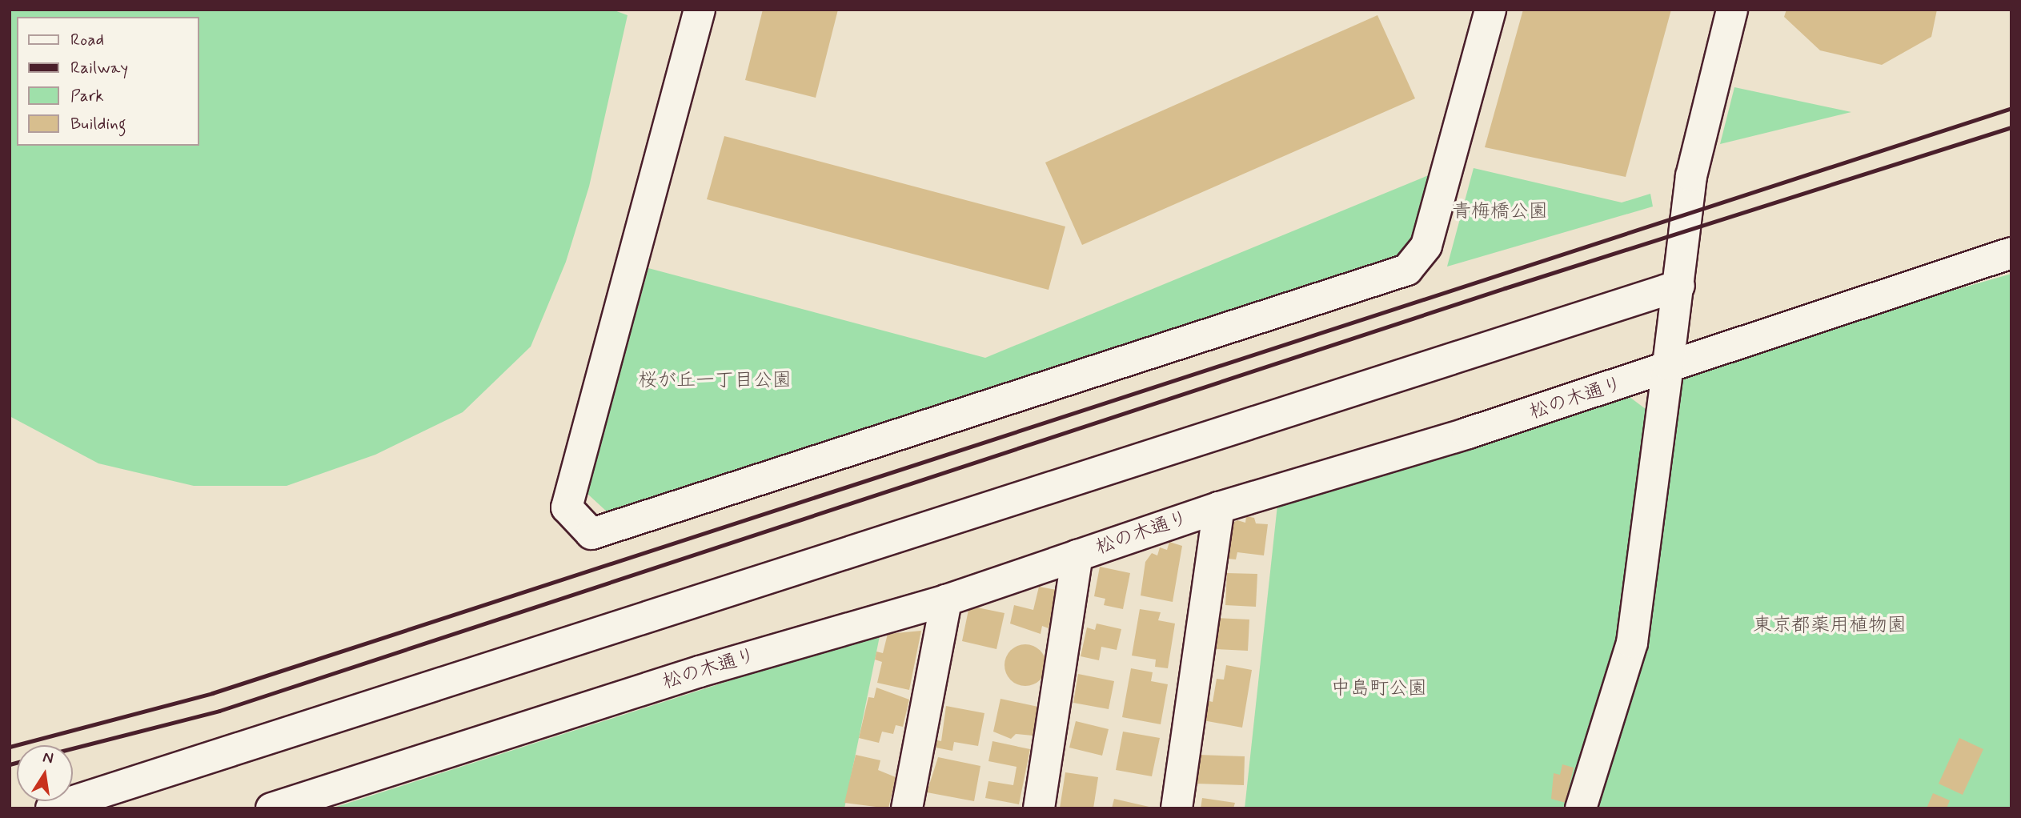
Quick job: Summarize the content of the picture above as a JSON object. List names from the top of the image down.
{
  "streets": {
    "street": ["松の木通り"]
  },
  "parks": [
    "青梅橋公園",
    "桜が丘一丁目公園",
    "東京都薬用植物園",
    "中島町公園"
  ],
  "legend": [
    "Road",
    "Railway",
    "Park",
    "Building"
  ],
  "north": "top"
}
